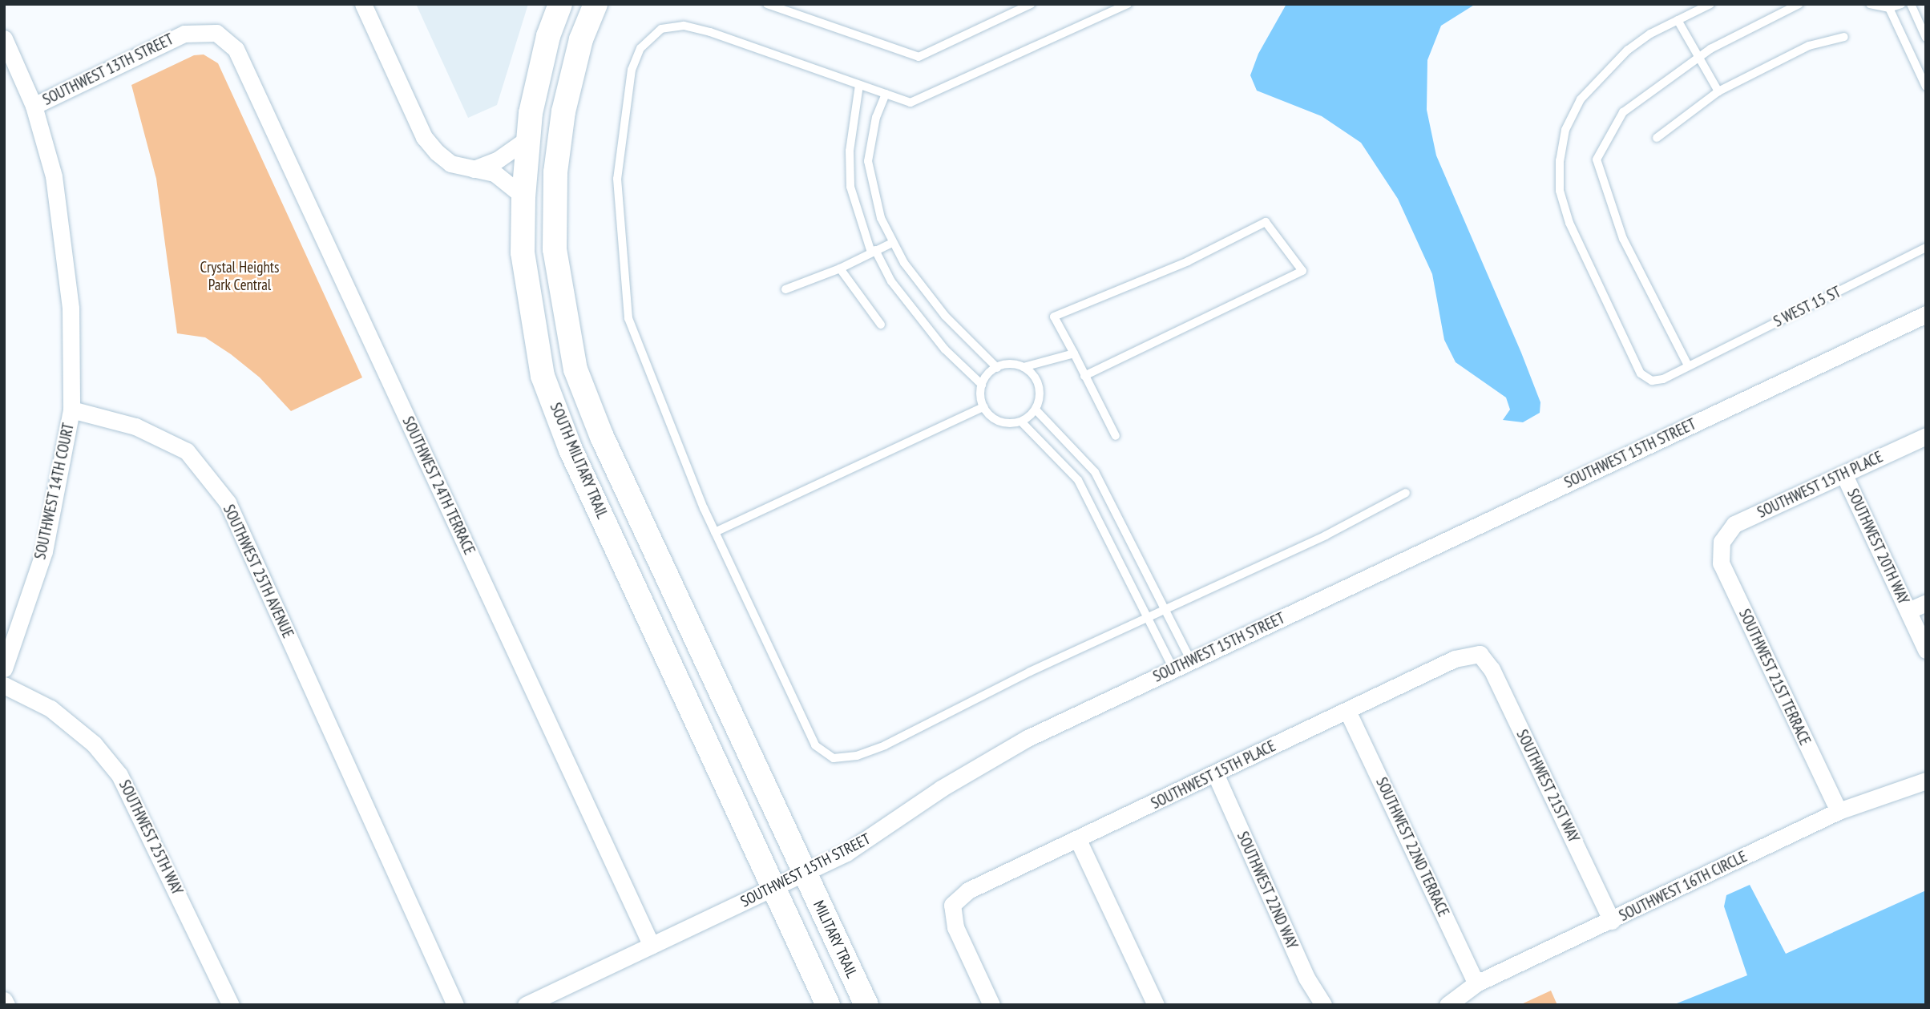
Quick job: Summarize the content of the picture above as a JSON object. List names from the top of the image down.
{
  "streets": {
    "street": [
      "SOUTHWEST 13TH STREET",
      "SOUTHWEST 15TH STREET",
      "SOUTH MILITARY TRAIL",
      "SOUTHWEST 15TH PLACE",
      "SOUTHWEST 24TH TERRACE",
      "SOUTHWEST 14TH COURT",
      "SOUTHWEST 20TH WAY",
      "SOUTHWEST 25TH AVENUE",
      "SOUTHWEST 21ST TERRACE",
      "SOUTHWEST 21ST WAY",
      "SOUTHWEST 25TH WAY",
      "SOUTHWEST 22ND TERRACE",
      "SOUTHWEST 16TH CIRCLE",
      "SOUTHWEST 22ND WAY",
      "MILITARY TRAIL"
    ],
    "lane": ["S WEST 15 ST"]
  },
  "crossings": [
    ["SOUTHWEST 13TH STREET", "SOUTHWEST 24TH TERRACE"],
    ["SOUTHWEST 15TH STREET", "SOUTH MILITARY TRAIL"],
    ["SOUTHWEST 15TH STREET", "SOUTHWEST 24TH TERRACE"],
    ["SOUTHWEST 15TH STREET", "MILITARY TRAIL"],
    ["SOUTH MILITARY TRAIL", "MILITARY TRAIL"],
    ["SOUTHWEST 15TH PLACE", "SOUTHWEST 20TH WAY"],
    ["SOUTHWEST 15TH PLACE", "SOUTHWEST 21ST TERRACE"],
    ["SOUTHWEST 15TH PLACE", "SOUTHWEST 21ST WAY"],
    ["SOUTHWEST 15TH PLACE", "SOUTHWEST 22ND TERRACE"],
    ["SOUTHWEST 15TH PLACE", "SOUTHWEST 22ND WAY"],
    ["SOUTHWEST 14TH COURT", "SOUTHWEST 25TH AVENUE"],
    ["SOUTHWEST 21ST TERRACE", "SOUTHWEST 16TH CIRCLE"],
    ["SOUTHWEST 21ST WAY", "SOUTHWEST 16TH CIRCLE"],
    ["SOUTHWEST 22ND TERRACE", "SOUTHWEST 16TH CIRCLE"]
  ],
  "parks": ["Crystal Heights Park Central"]
}
